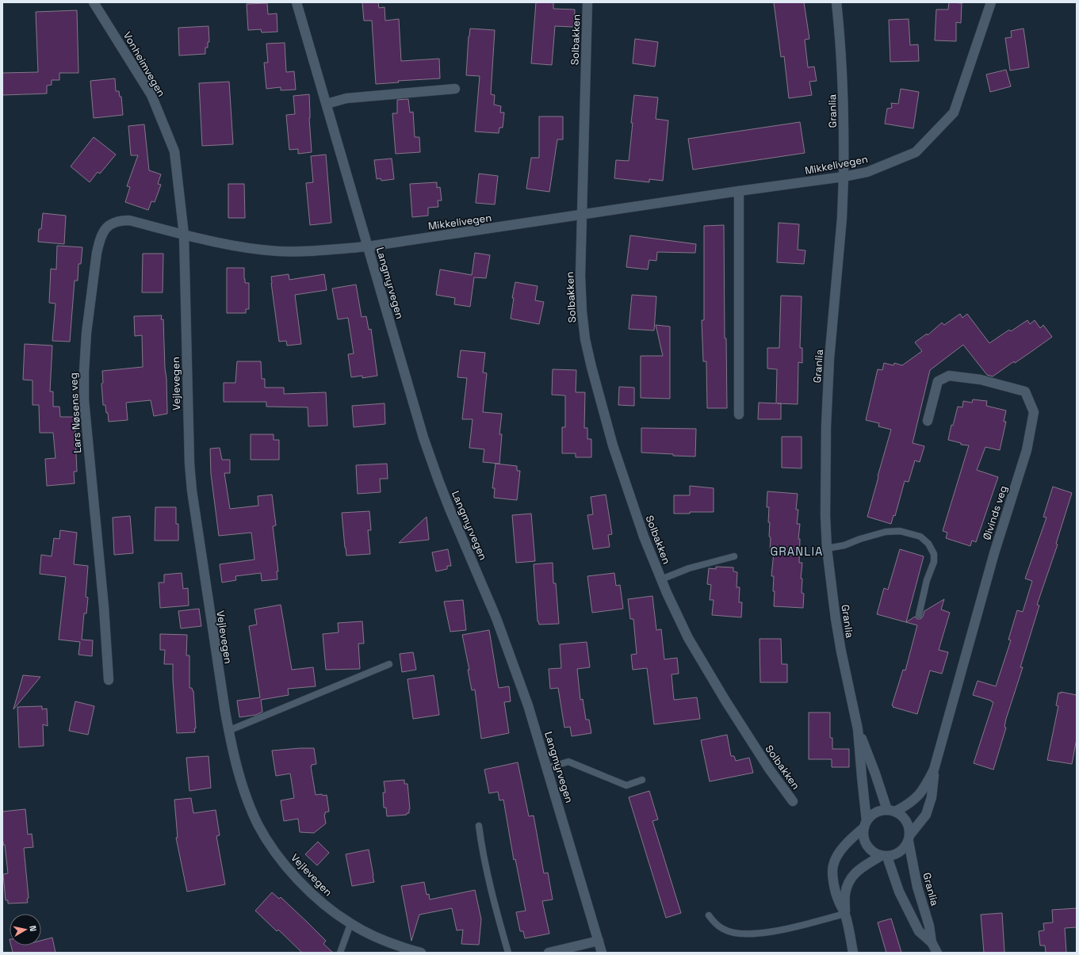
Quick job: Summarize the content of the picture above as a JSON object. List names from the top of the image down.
{
  "streets": {
    "street": [
      "Solbakken",
      "Vonheimvegen",
      "Granlia",
      "Mikkelivegen",
      "Langmyrvegen",
      "Vejlevegen",
      "Lars Nøsens veg",
      "Øivinds veg"
    ]
  },
  "crossings": [
    ["Solbakken", "Mikkelivegen"],
    ["Vonheimvegen", "Mikkelivegen"],
    ["Vonheimvegen", "Vejlevegen"],
    ["Vonheimvegen", "Lars Nøsens veg"],
    ["Granlia", "Mikkelivegen"],
    ["Granlia", "Øivinds veg"],
    ["Mikkelivegen", "Langmyrvegen"],
    ["Mikkelivegen", "Vejlevegen"],
    ["Mikkelivegen", "Lars Nøsens veg"],
    ["Vejlevegen", "Lars Nøsens veg"]
  ],
  "districts": ["GRANLIA"],
  "north": "right"
}
